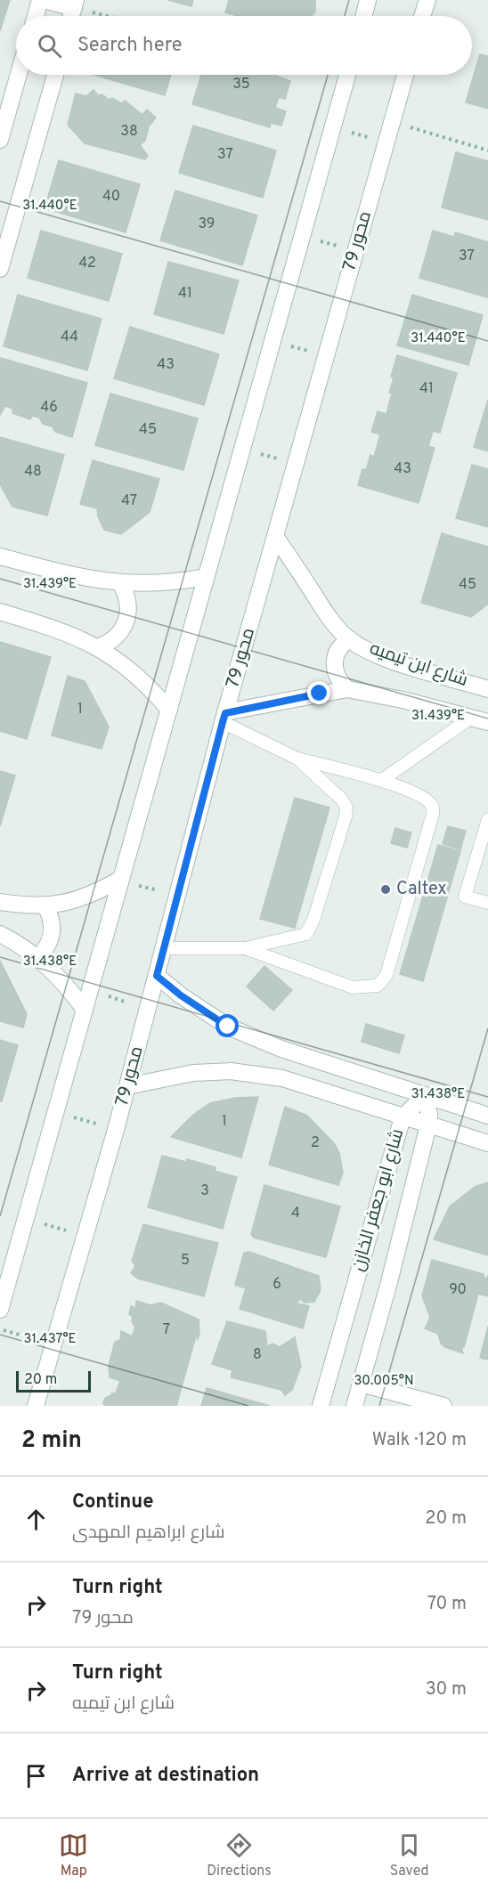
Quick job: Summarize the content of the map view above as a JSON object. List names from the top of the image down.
{
  "streets": {
    "street": ["محور 79", "شارع ابن تيميه", "شارع ابو جعفر الخازن"]
  },
  "crossings": [
    ["محور 79", "شارع ابن تيميه"]
  ],
  "places": ["Caltex"],
  "house_numbers": [
    "35",
    "38",
    "37",
    "40",
    "39",
    "37",
    "42",
    "41",
    "44",
    "43",
    "41",
    "46",
    "45",
    "43",
    "48",
    "47",
    "45",
    "1",
    "1",
    "2",
    "3",
    "4",
    "5",
    "6",
    "90",
    "7",
    "8"
  ],
  "scale_bar": "20 m",
  "page": {
    "search": "Search here",
    "scale": "20 m",
    "heading": ["2 min", "Walk · 120 m"],
    "list": [
      ["Continue", "شارع ابراهيم المهدى", "20 m"],
      ["Turn right", "محور 79", "70 m"],
      ["Turn right", "شارع ابن تيميه", "30 m"],
      "Arrive at destination"
    ],
    "nav": ["Map", "Directions", "Saved"]
  },
  "coordinates": [
    "31.440°E",
    "31.439°E",
    "31.438°E",
    "31.437°E",
    "30.005°N"
  ]
}
